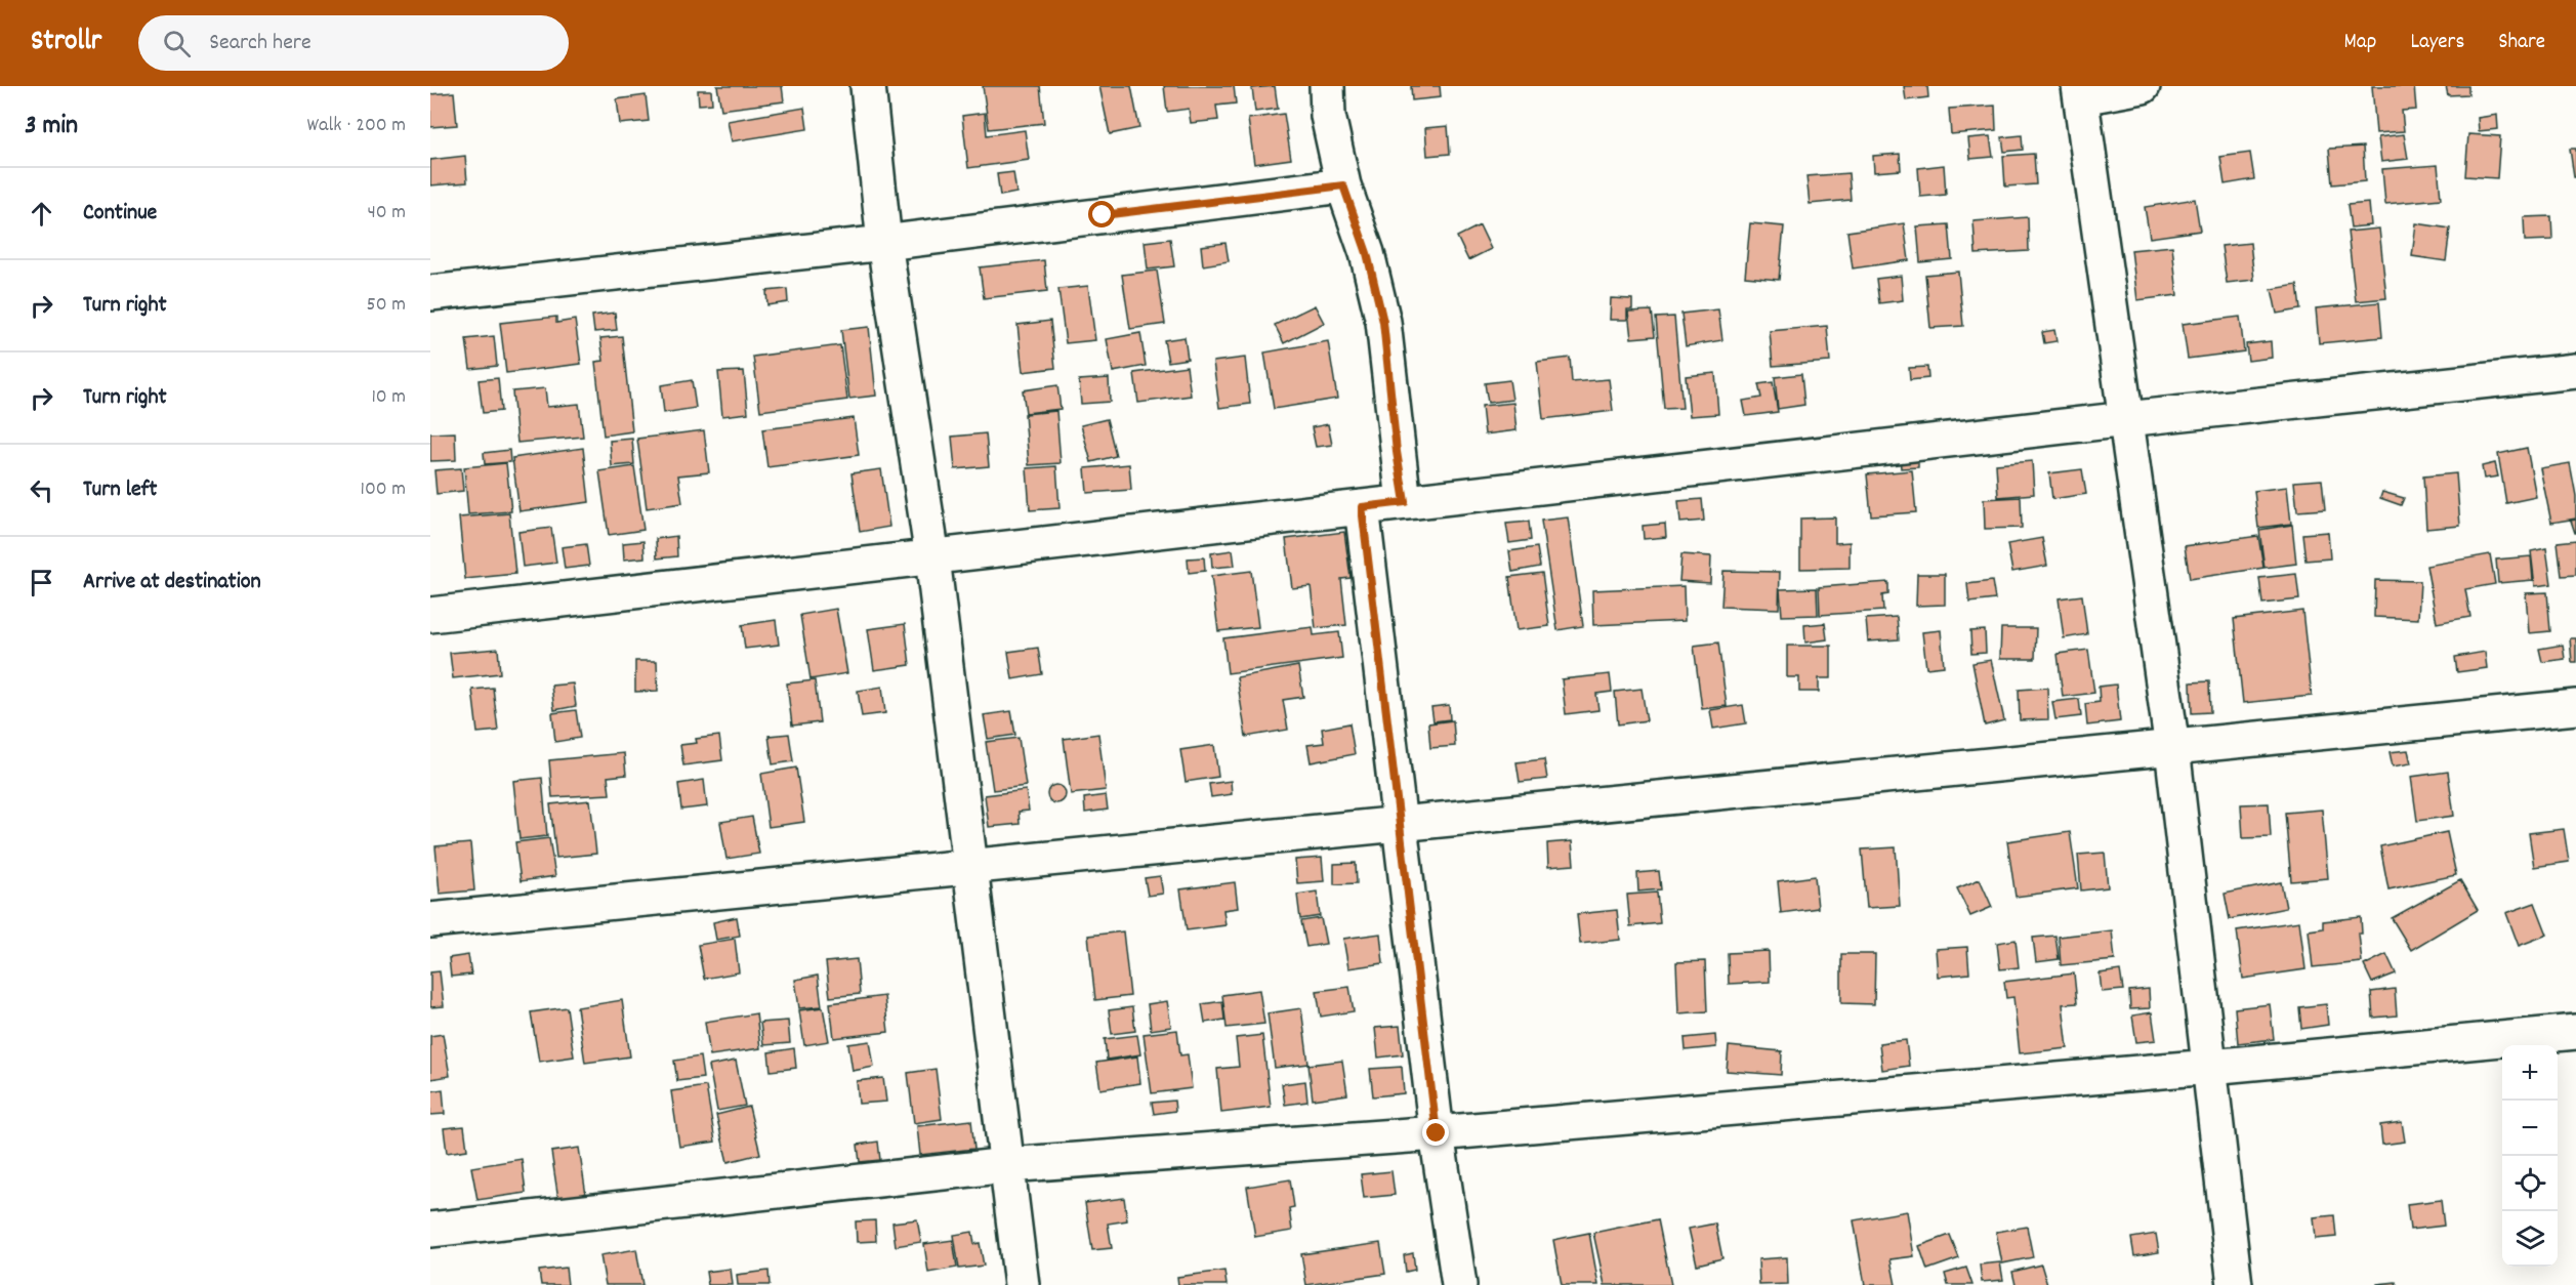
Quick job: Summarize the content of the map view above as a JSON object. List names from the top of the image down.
{
  "page": {
    "header": "Strollr",
    "search": "Search here",
    "nav": ["Map", "Layers", "Share"],
    "heading": ["3 min", "Walk · 200 m"],
    "list": [
      ["Continue", "40 m"],
      ["Turn right", "50 m"],
      ["Turn right", "10 m"],
      ["Turn left", "100 m"],
      "Arrive at destination"
    ],
    "map_buttons": ["+", "−"]
  }
}
